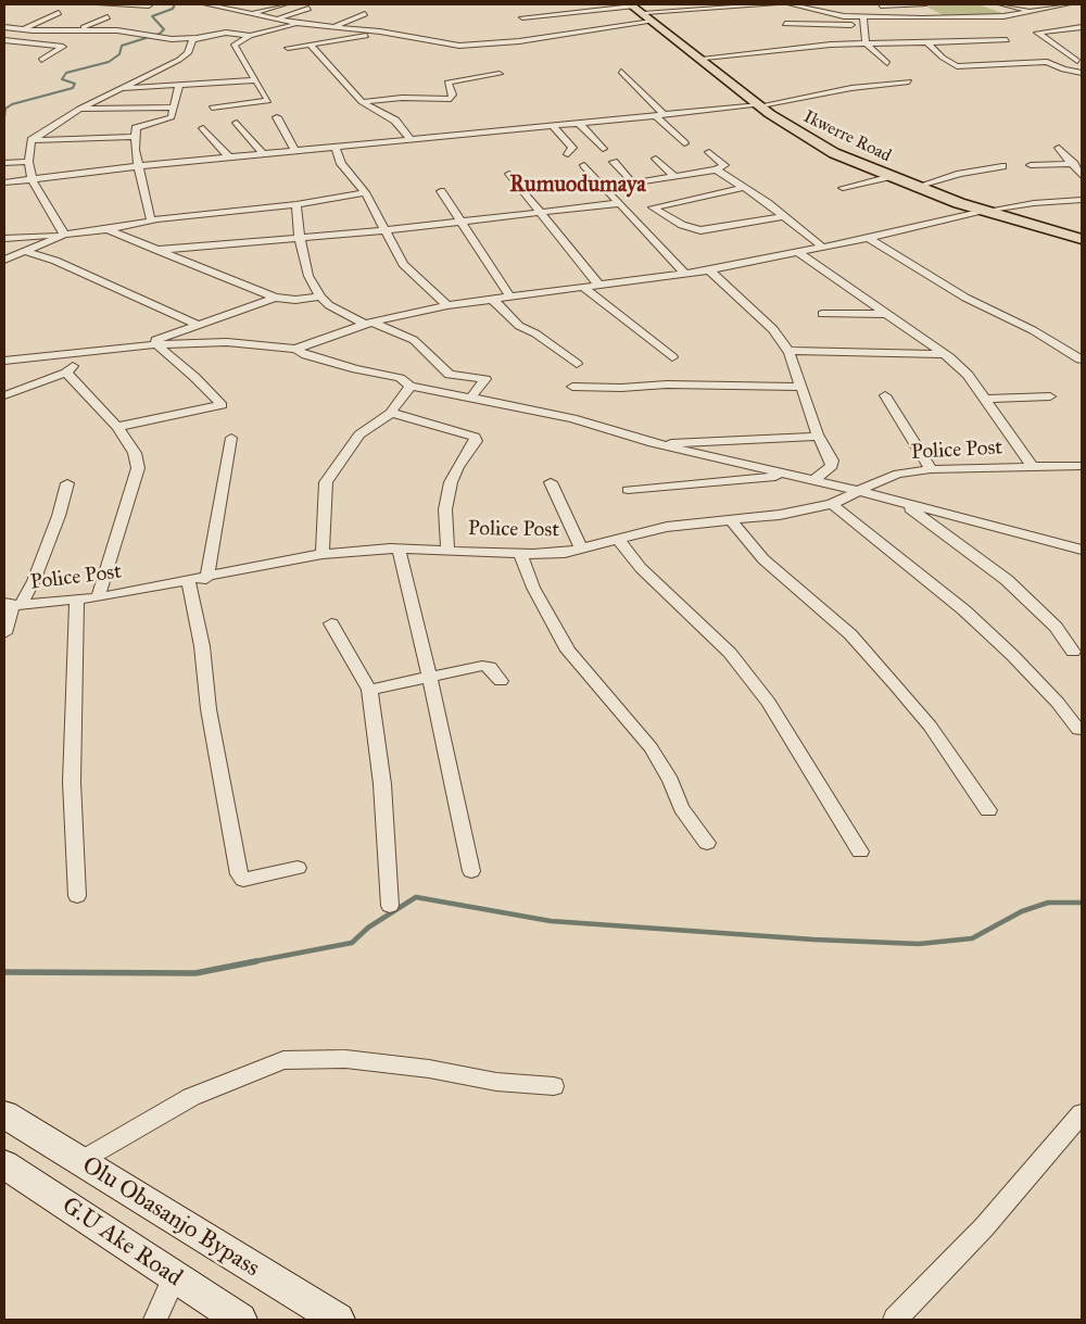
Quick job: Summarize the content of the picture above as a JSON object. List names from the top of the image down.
{
  "streets": {
    "main road": ["Ikwerre Road", "Olu Obasanjo Bypass", "G.U Ake Road"],
    "street": ["Police Post"]
  },
  "districts": ["Rumuodumaya"]
}
